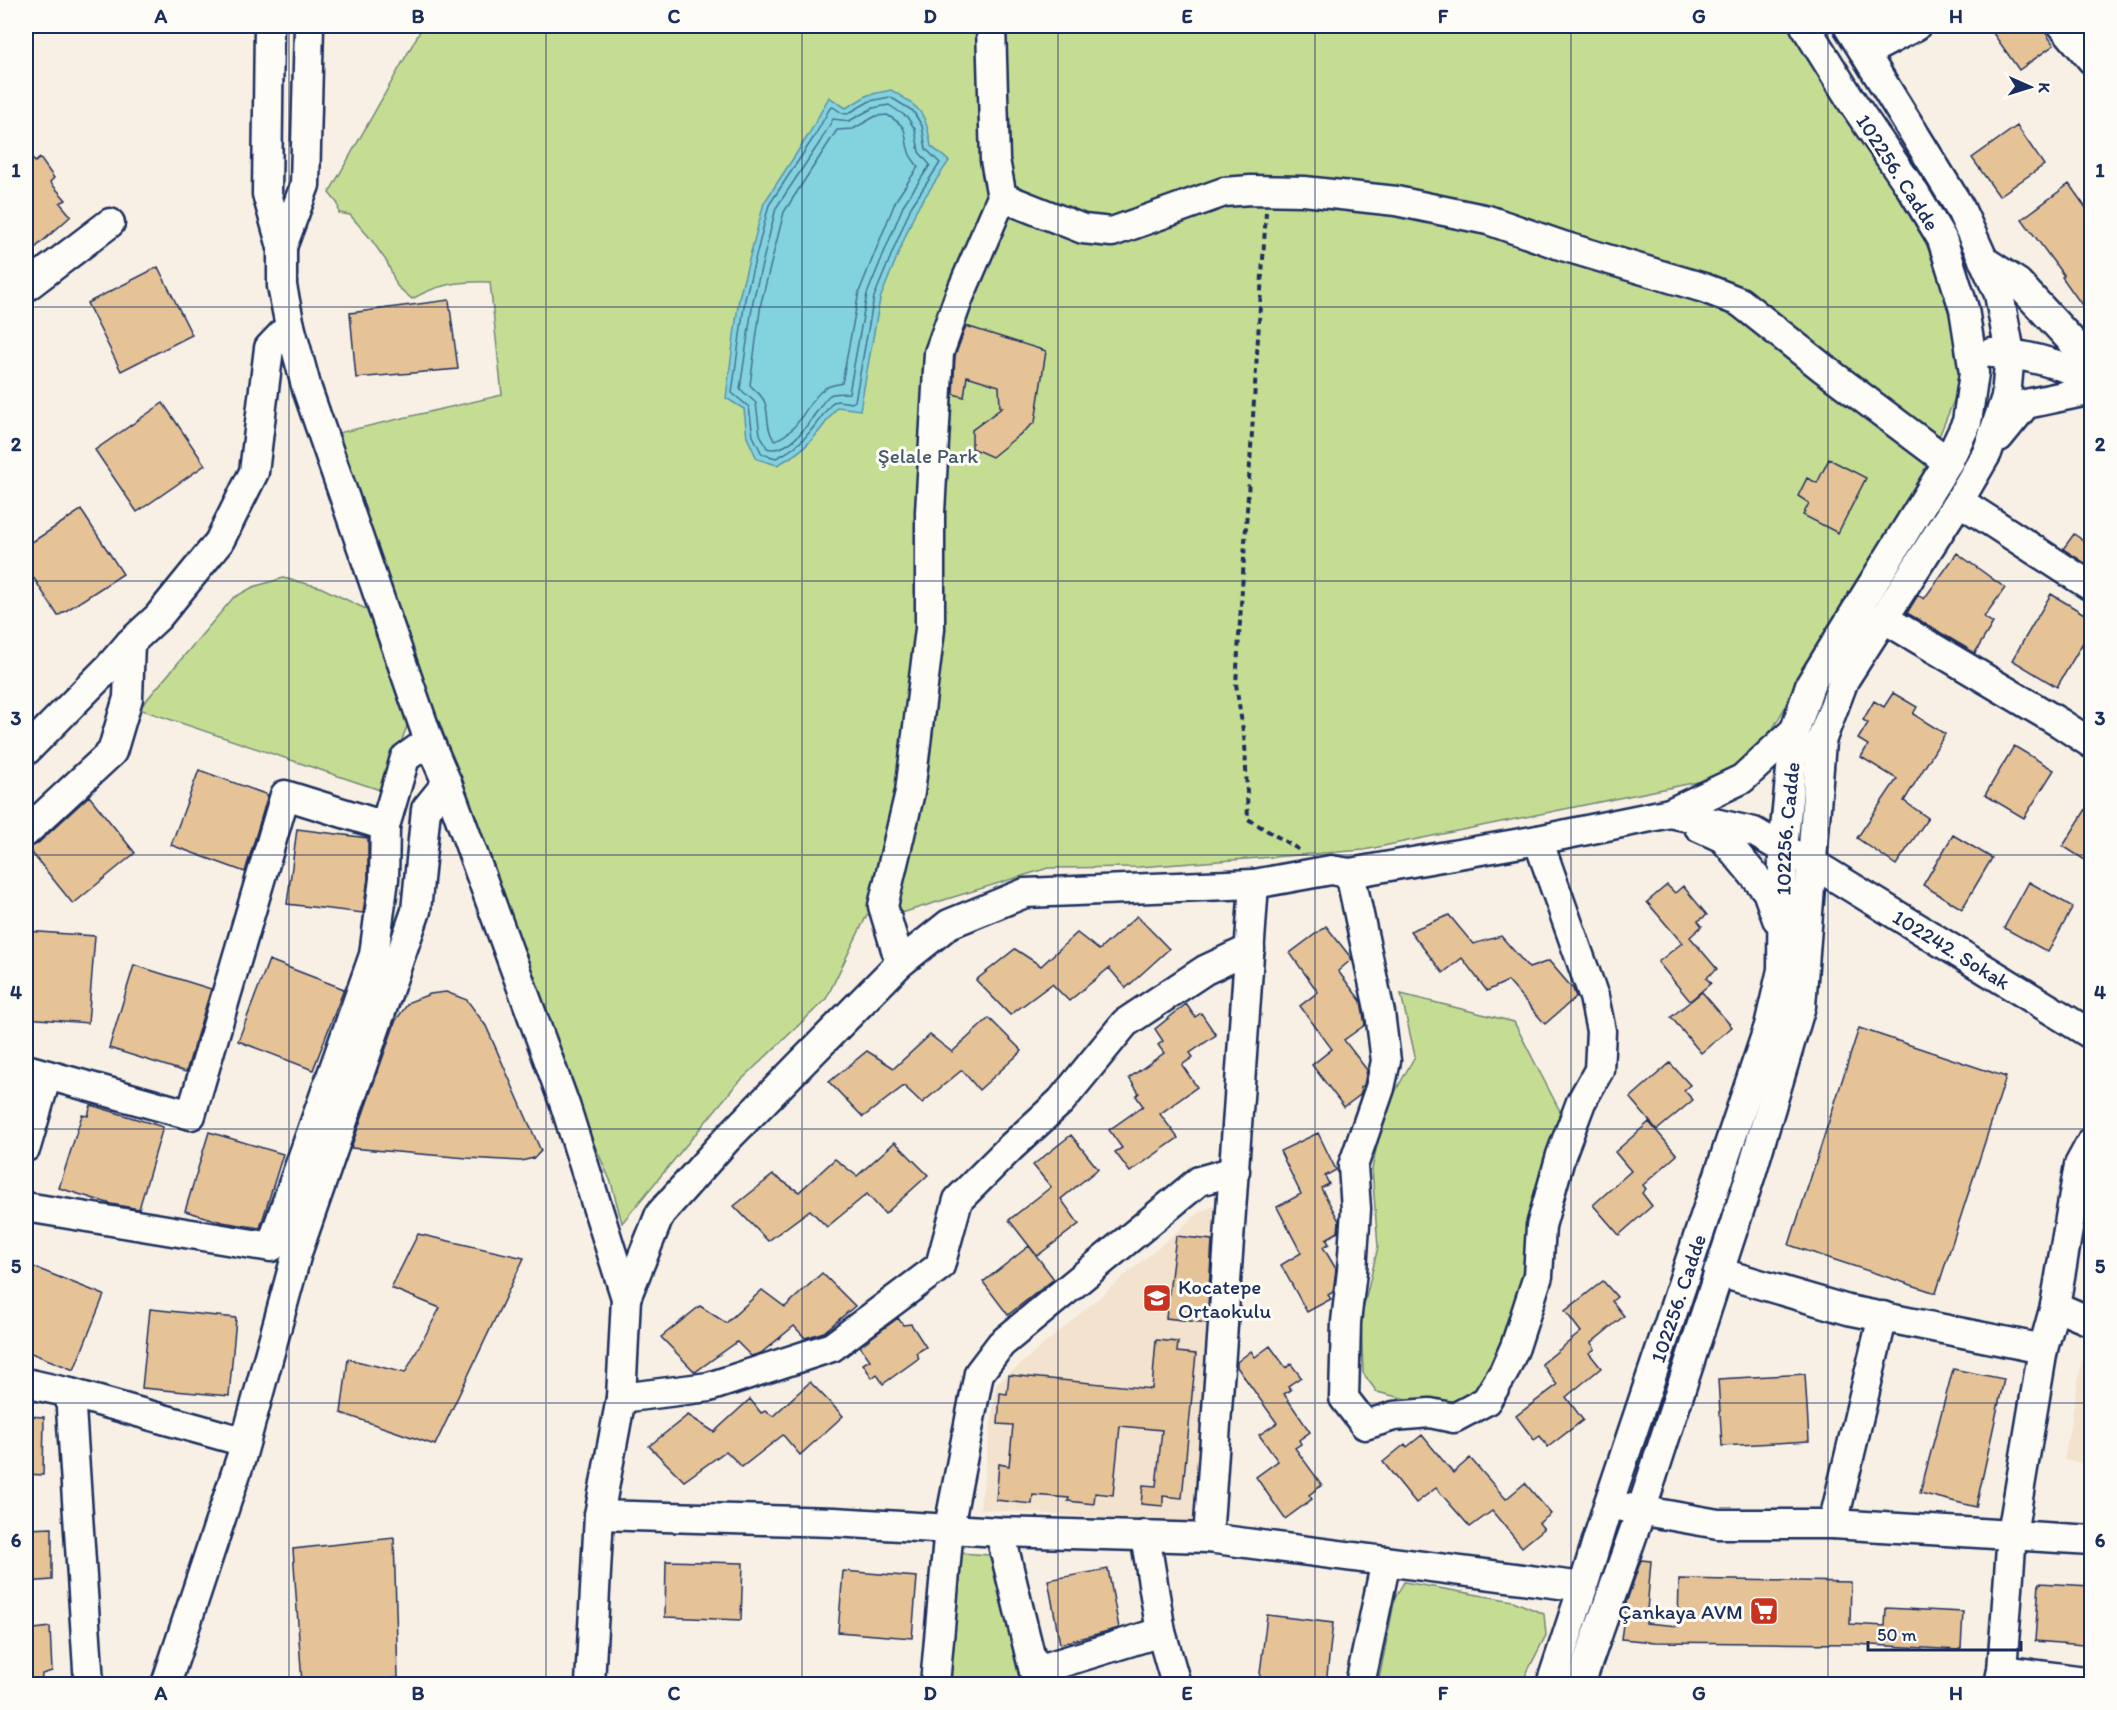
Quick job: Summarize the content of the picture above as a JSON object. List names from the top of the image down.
{
  "streets": {
    "street": ["102256. Cadde", "102242. Sokak"]
  },
  "crossings": [
    ["102256. Cadde", "102242. Sokak"]
  ],
  "parks": ["Şelale Park"],
  "places": {
    "school or university": ["Kocatepe Ortaokulu"],
    "supermarket": ["Çankaya AVM"]
  },
  "scale_bar": "50 m",
  "north": "right",
  "grid": {
    "columns": [
      "A",
      "B",
      "C",
      "D",
      "E",
      "F",
      "G",
      "H"
    ],
    "rows": [
      "1",
      "2",
      "3",
      "4",
      "5",
      "6"
    ]
  }
}
